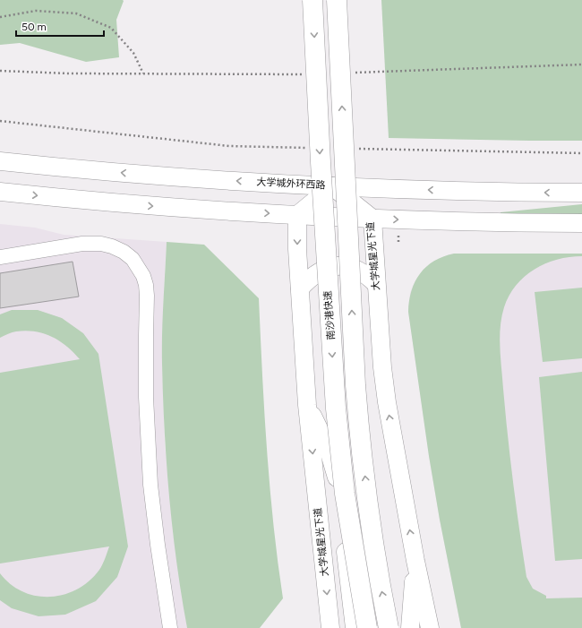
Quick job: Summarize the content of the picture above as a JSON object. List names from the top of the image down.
{
  "streets": {
    "highway": ["南沙港快速"],
    "main road": ["大学城外环西路", "大学城星光下道"]
  },
  "crossings": [
    ["大学城外环西路", "大学城星光下道"]
  ],
  "scale_bar": "50 m"
}
